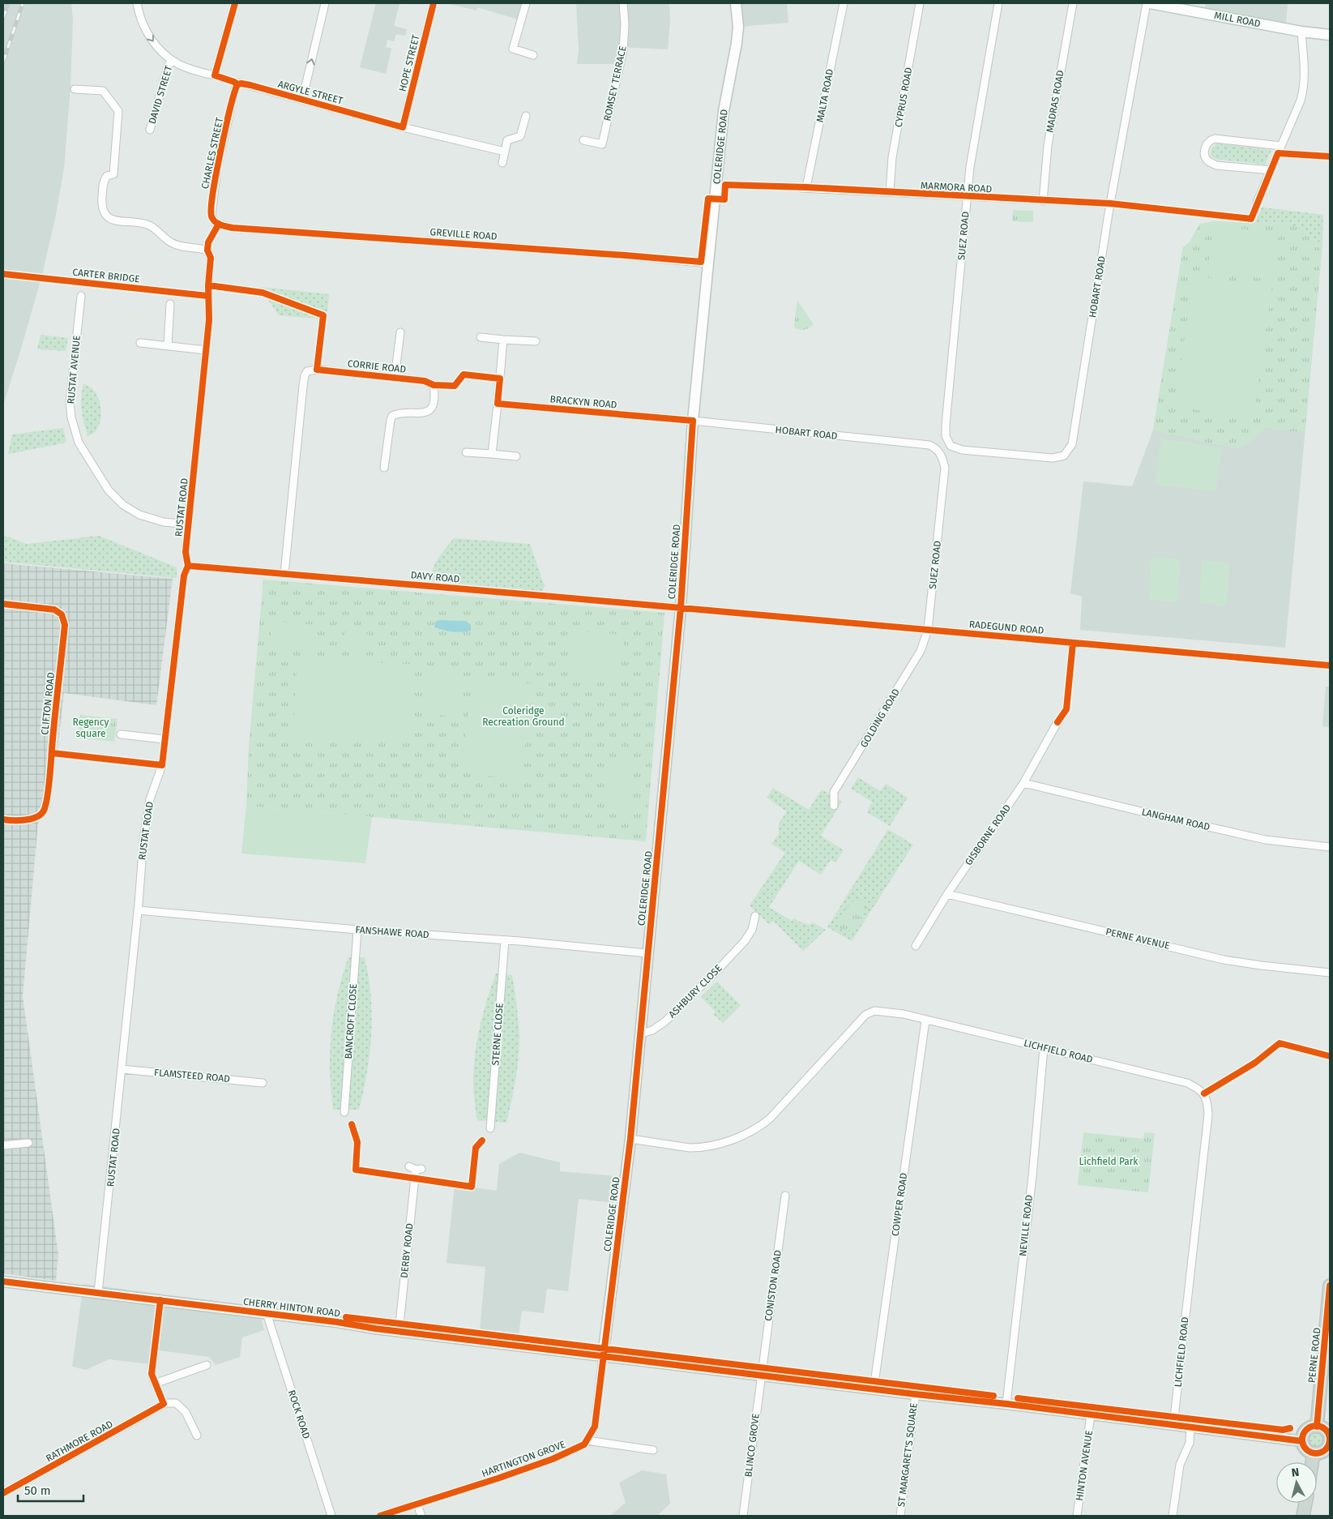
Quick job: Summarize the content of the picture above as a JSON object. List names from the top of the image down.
{
  "streets": {
    "main road": ["PERNE ROAD"],
    "street": [
      "MILL ROAD",
      "HOPE STREET",
      "ROMSEY TERRACE",
      "ARGYLE STREET",
      "DAVID STREET",
      "MALTA ROAD",
      "CYPRUS ROAD",
      "MADRAS ROAD",
      "COLERIDGE ROAD",
      "CHARLES STREET",
      "MARMORA ROAD",
      "GREVILLE ROAD",
      "SUEZ ROAD",
      "HOBART ROAD",
      "CORRIE ROAD",
      "RUSTAT AVENUE",
      "BRACKYN ROAD",
      "RUSTAT ROAD",
      "DAVY ROAD",
      "RADEGUND ROAD",
      "CLIFTON ROAD",
      "GOLDING ROAD",
      "LANGHAM ROAD",
      "GISBORNE ROAD",
      "FANSHAWE ROAD",
      "PERNE AVENUE",
      "ASHBURY CLOSE",
      "BANCROFT CLOSE",
      "STERNE CLOSE",
      "LICHFIELD ROAD",
      "FLAMSTEED ROAD",
      "COWPER ROAD",
      "NEVILLE ROAD",
      "DERBY ROAD",
      "CONISTON ROAD",
      "CHERRY HINTON ROAD",
      "ROCK ROAD",
      "RATHMORE ROAD",
      "BLINCO GROVE",
      "ST MARGARET'S SQUARE",
      "HARTINGTON GROVE",
      "HINTON AVENUE"
    ],
    "cycle path": ["CARTER BRIDGE"]
  },
  "crossings": [
    ["MILL ROAD", "HOBART ROAD"],
    ["HOPE STREET", "ARGYLE STREET"],
    ["ARGYLE STREET", "CHARLES STREET"],
    ["MALTA ROAD", "MARMORA ROAD"],
    ["CYPRUS ROAD", "MARMORA ROAD"],
    ["MADRAS ROAD", "MARMORA ROAD"],
    ["COLERIDGE ROAD", "GREVILLE ROAD"],
    ["COLERIDGE ROAD", "HOBART ROAD"],
    ["COLERIDGE ROAD", "BRACKYN ROAD"],
    ["COLERIDGE ROAD", "DAVY ROAD"],
    ["COLERIDGE ROAD", "RADEGUND ROAD"],
    ["COLERIDGE ROAD", "FANSHAWE ROAD"],
    ["COLERIDGE ROAD", "ASHBURY CLOSE"],
    ["COLERIDGE ROAD", "LICHFIELD ROAD"],
    ["COLERIDGE ROAD", "CHERRY HINTON ROAD"],
    ["CHARLES STREET", "GREVILLE ROAD"],
    ["MARMORA ROAD", "SUEZ ROAD"],
    ["MARMORA ROAD", "HOBART ROAD"],
    ["SUEZ ROAD", "HOBART ROAD"],
    ["SUEZ ROAD", "RADEGUND ROAD"],
    ["SUEZ ROAD", "GOLDING ROAD"],
    ["HOBART ROAD", "BRACKYN ROAD"],
    ["CORRIE ROAD", "DAVY ROAD"],
    ["RUSTAT AVENUE", "RUSTAT ROAD"],
    ["RUSTAT ROAD", "DAVY ROAD"],
    ["RUSTAT ROAD", "FANSHAWE ROAD"],
    ["RUSTAT ROAD", "FLAMSTEED ROAD"],
    ["RUSTAT ROAD", "CHERRY HINTON ROAD"],
    ["DAVY ROAD", "RADEGUND ROAD"],
    ["RADEGUND ROAD", "GOLDING ROAD"],
    ["LANGHAM ROAD", "GISBORNE ROAD"],
    ["GISBORNE ROAD", "PERNE AVENUE"],
    ["FANSHAWE ROAD", "BANCROFT CLOSE"],
    ["FANSHAWE ROAD", "STERNE CLOSE"],
    ["LICHFIELD ROAD", "COWPER ROAD"],
    ["LICHFIELD ROAD", "NEVILLE ROAD"],
    ["LICHFIELD ROAD", "CHERRY HINTON ROAD"],
    ["COWPER ROAD", "CHERRY HINTON ROAD"],
    ["NEVILLE ROAD", "CHERRY HINTON ROAD"],
    ["DERBY ROAD", "CHERRY HINTON ROAD"],
    ["CONISTON ROAD", "CHERRY HINTON ROAD"],
    ["CONISTON ROAD", "BLINCO GROVE"],
    ["CHERRY HINTON ROAD", "PERNE ROAD"],
    ["CHERRY HINTON ROAD", "ROCK ROAD"],
    ["CHERRY HINTON ROAD", "BLINCO GROVE"],
    ["CHERRY HINTON ROAD", "ST MARGARET'S SQUARE"],
    ["CHERRY HINTON ROAD", "HINTON AVENUE"]
  ],
  "parks": ["Coleridge Recreation Ground", "Regency square", "Lichfield Park"],
  "scale_bar": "50 m",
  "north": "top"
}
